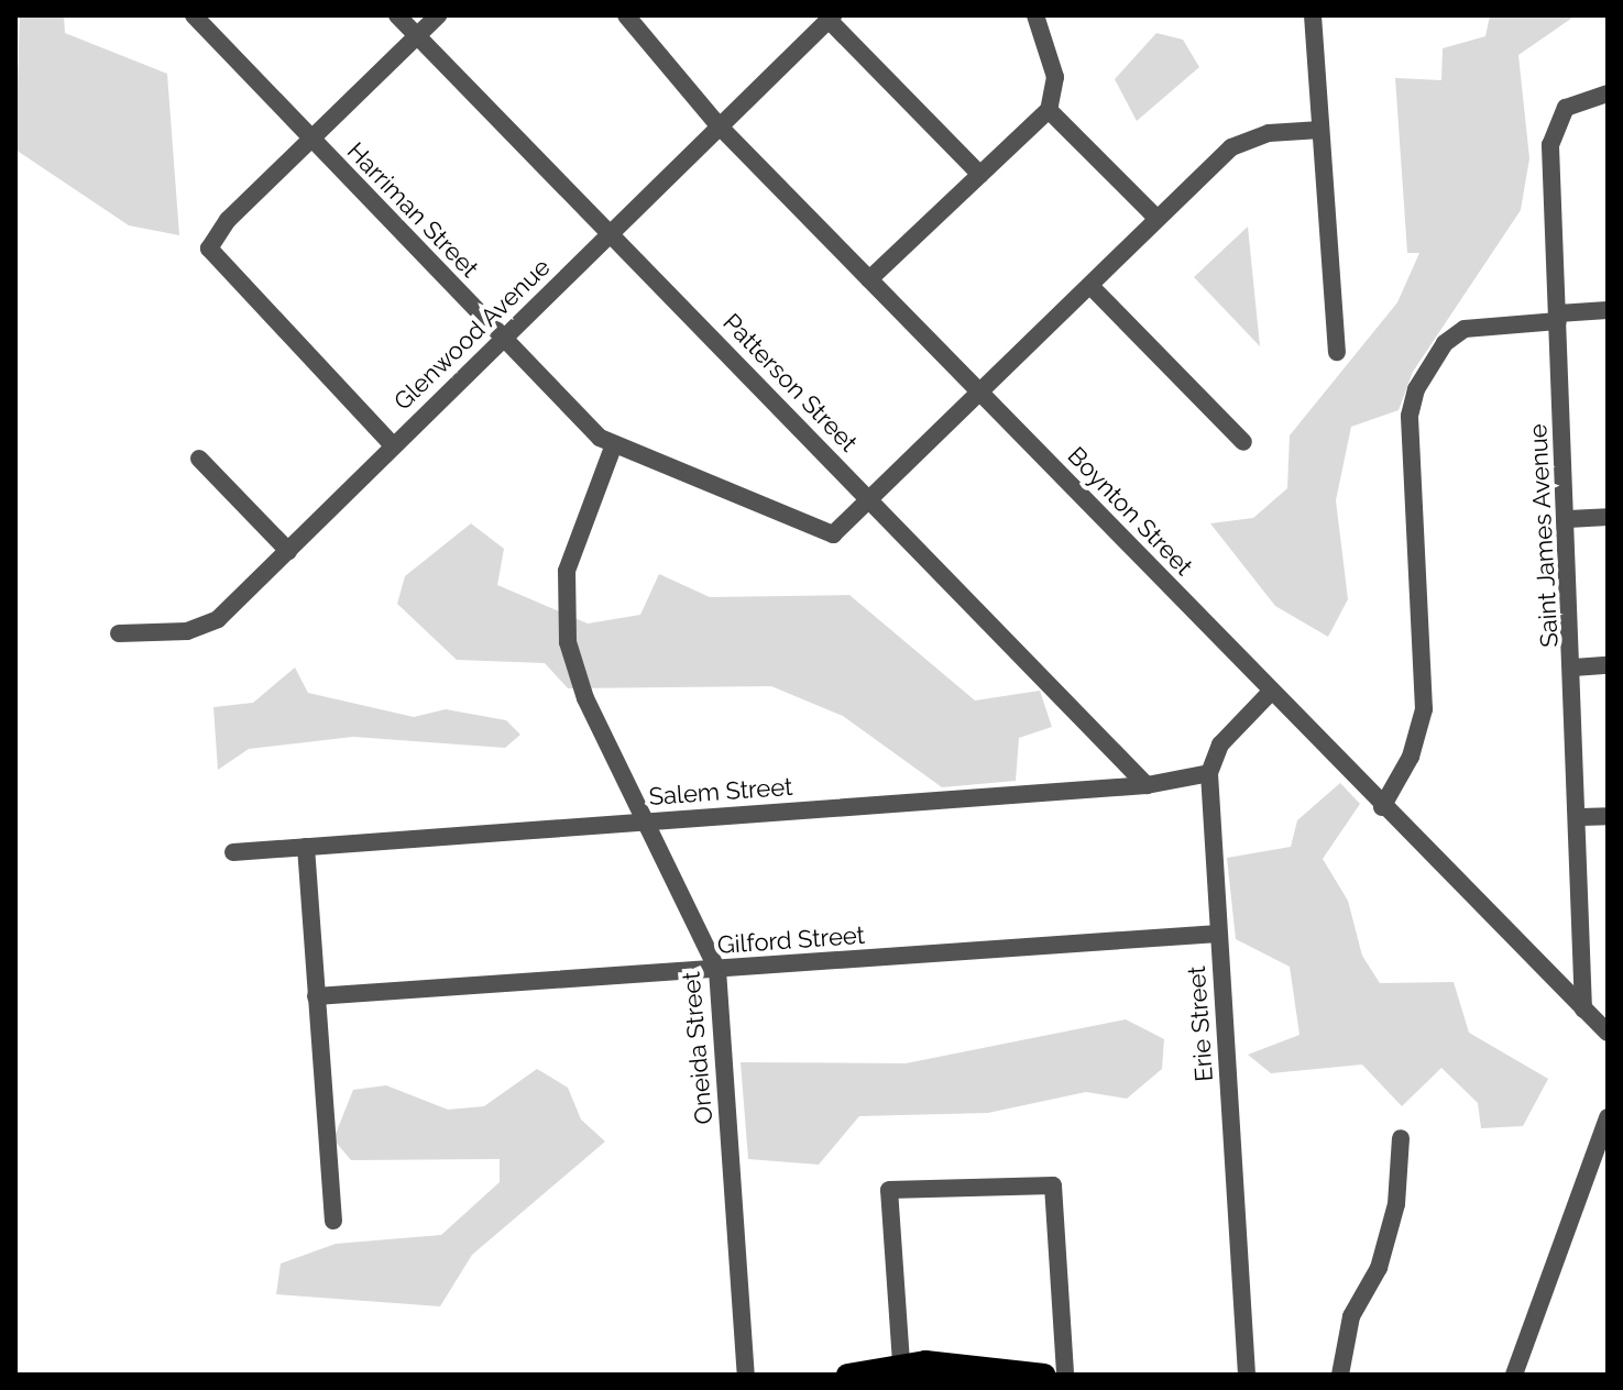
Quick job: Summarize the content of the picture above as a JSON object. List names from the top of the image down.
{
  "streets": {
    "street": [
      "Harriman Street",
      "Glenwood Avenue",
      "Patterson Street",
      "Boynton Street",
      "Saint James Avenue",
      "Salem Street",
      "Gilford Street",
      "Erie Street",
      "Oneida Street"
    ]
  },
  "crossings": [
    ["Harriman Street", "Glenwood Avenue"],
    ["Harriman Street", "Patterson Street"],
    ["Harriman Street", "Oneida Street"],
    ["Glenwood Avenue", "Patterson Street"],
    ["Glenwood Avenue", "Boynton Street"],
    ["Patterson Street", "Salem Street"],
    ["Boynton Street", "Saint James Avenue"],
    ["Salem Street", "Erie Street"],
    ["Salem Street", "Oneida Street"],
    ["Gilford Street", "Erie Street"],
    ["Gilford Street", "Oneida Street"]
  ]
}
